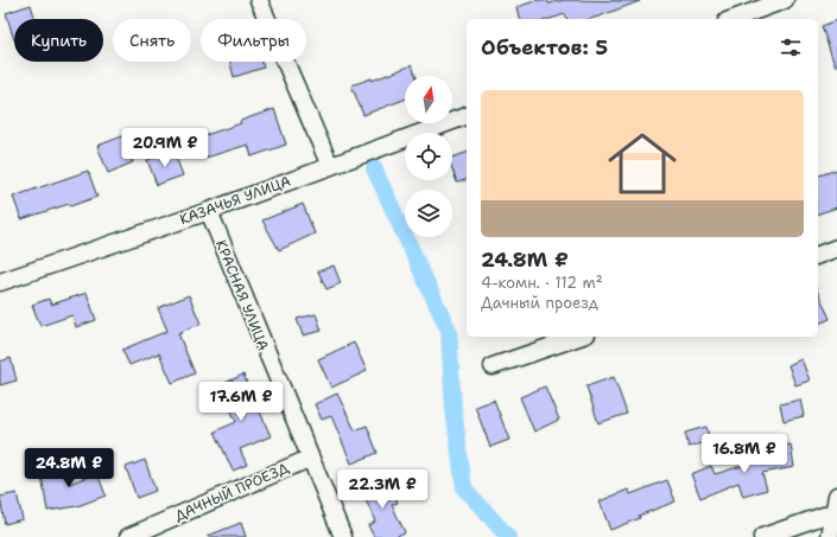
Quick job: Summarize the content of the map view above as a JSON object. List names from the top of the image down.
{
  "streets": {
    "street": ["КАЗАЧЬЯ УЛИЦА", "КРАСНАЯ УЛИЦА", "ДАЧНЫЙ ПРОЕЗД"]
  },
  "crossings": [
    ["КАЗАЧЬЯ УЛИЦА", "КРАСНАЯ УЛИЦА"],
    ["КРАСНАЯ УЛИЦА", "ДАЧНЫЙ ПРОЕЗД"]
  ],
  "north": "top",
  "page": {
    "chip": ["Купить", "Снять", "Фильтры"],
    "heading": "Объектов: 5",
    "list": [
      {
        "name": "24.8M ₽",
        "note": "4-комн. · 112 m² · Дачный проезд"
      }
    ],
    "price": [
      "20.9M ₽",
      "17.6M ₽",
      "16.8M ₽",
      "24.8M ₽",
      "22.3M ₽"
    ]
  }
}
